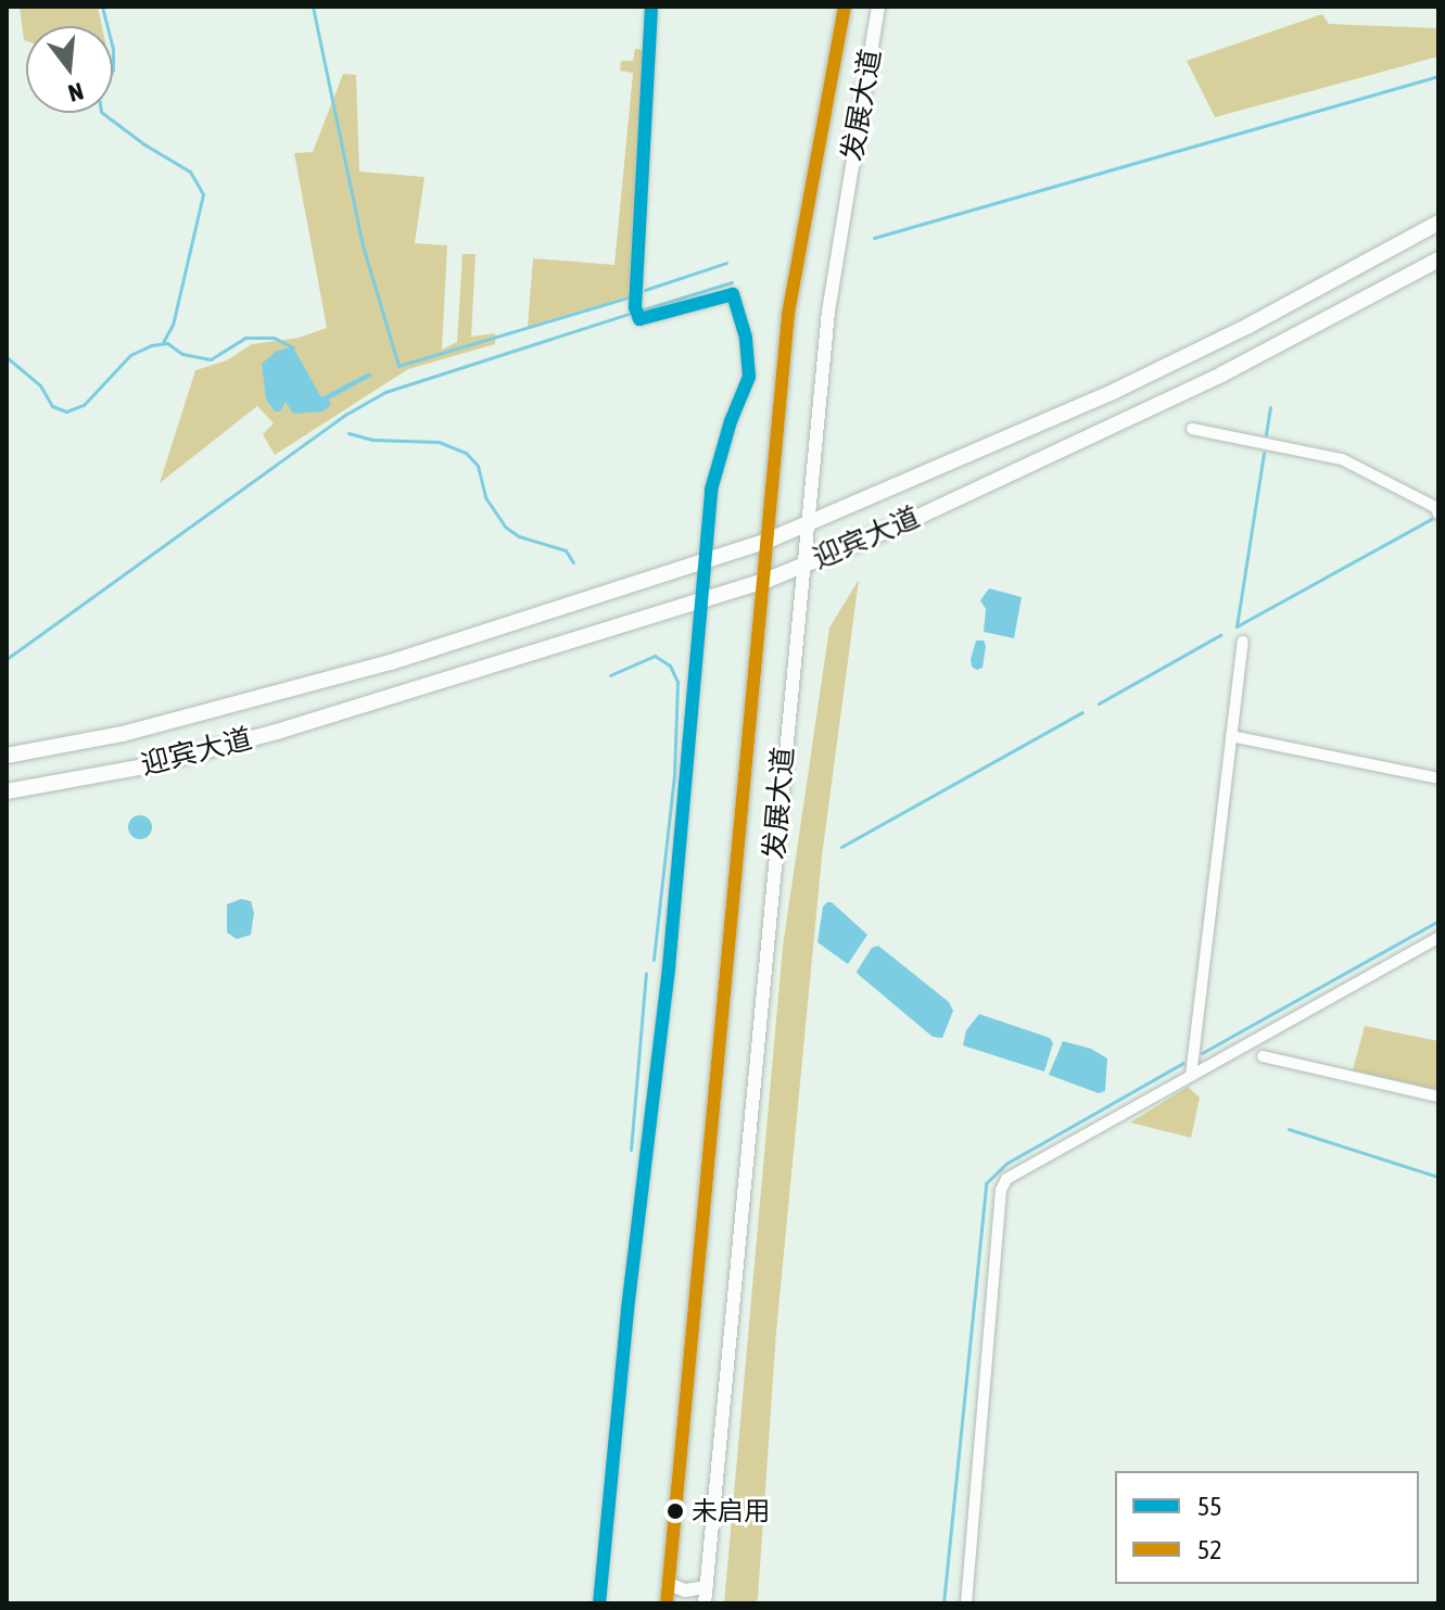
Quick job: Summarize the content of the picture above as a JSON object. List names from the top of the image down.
{
  "streets": {
    "highway": ["迎宾大道"],
    "main road": ["发展大道"]
  },
  "crossings": [
    ["发展大道", "迎宾大道"]
  ],
  "places": ["未启用"],
  "lines": ["transit line 55", "transit line 52"],
  "legend": ["55", "52"],
  "north": "bottom"
}
